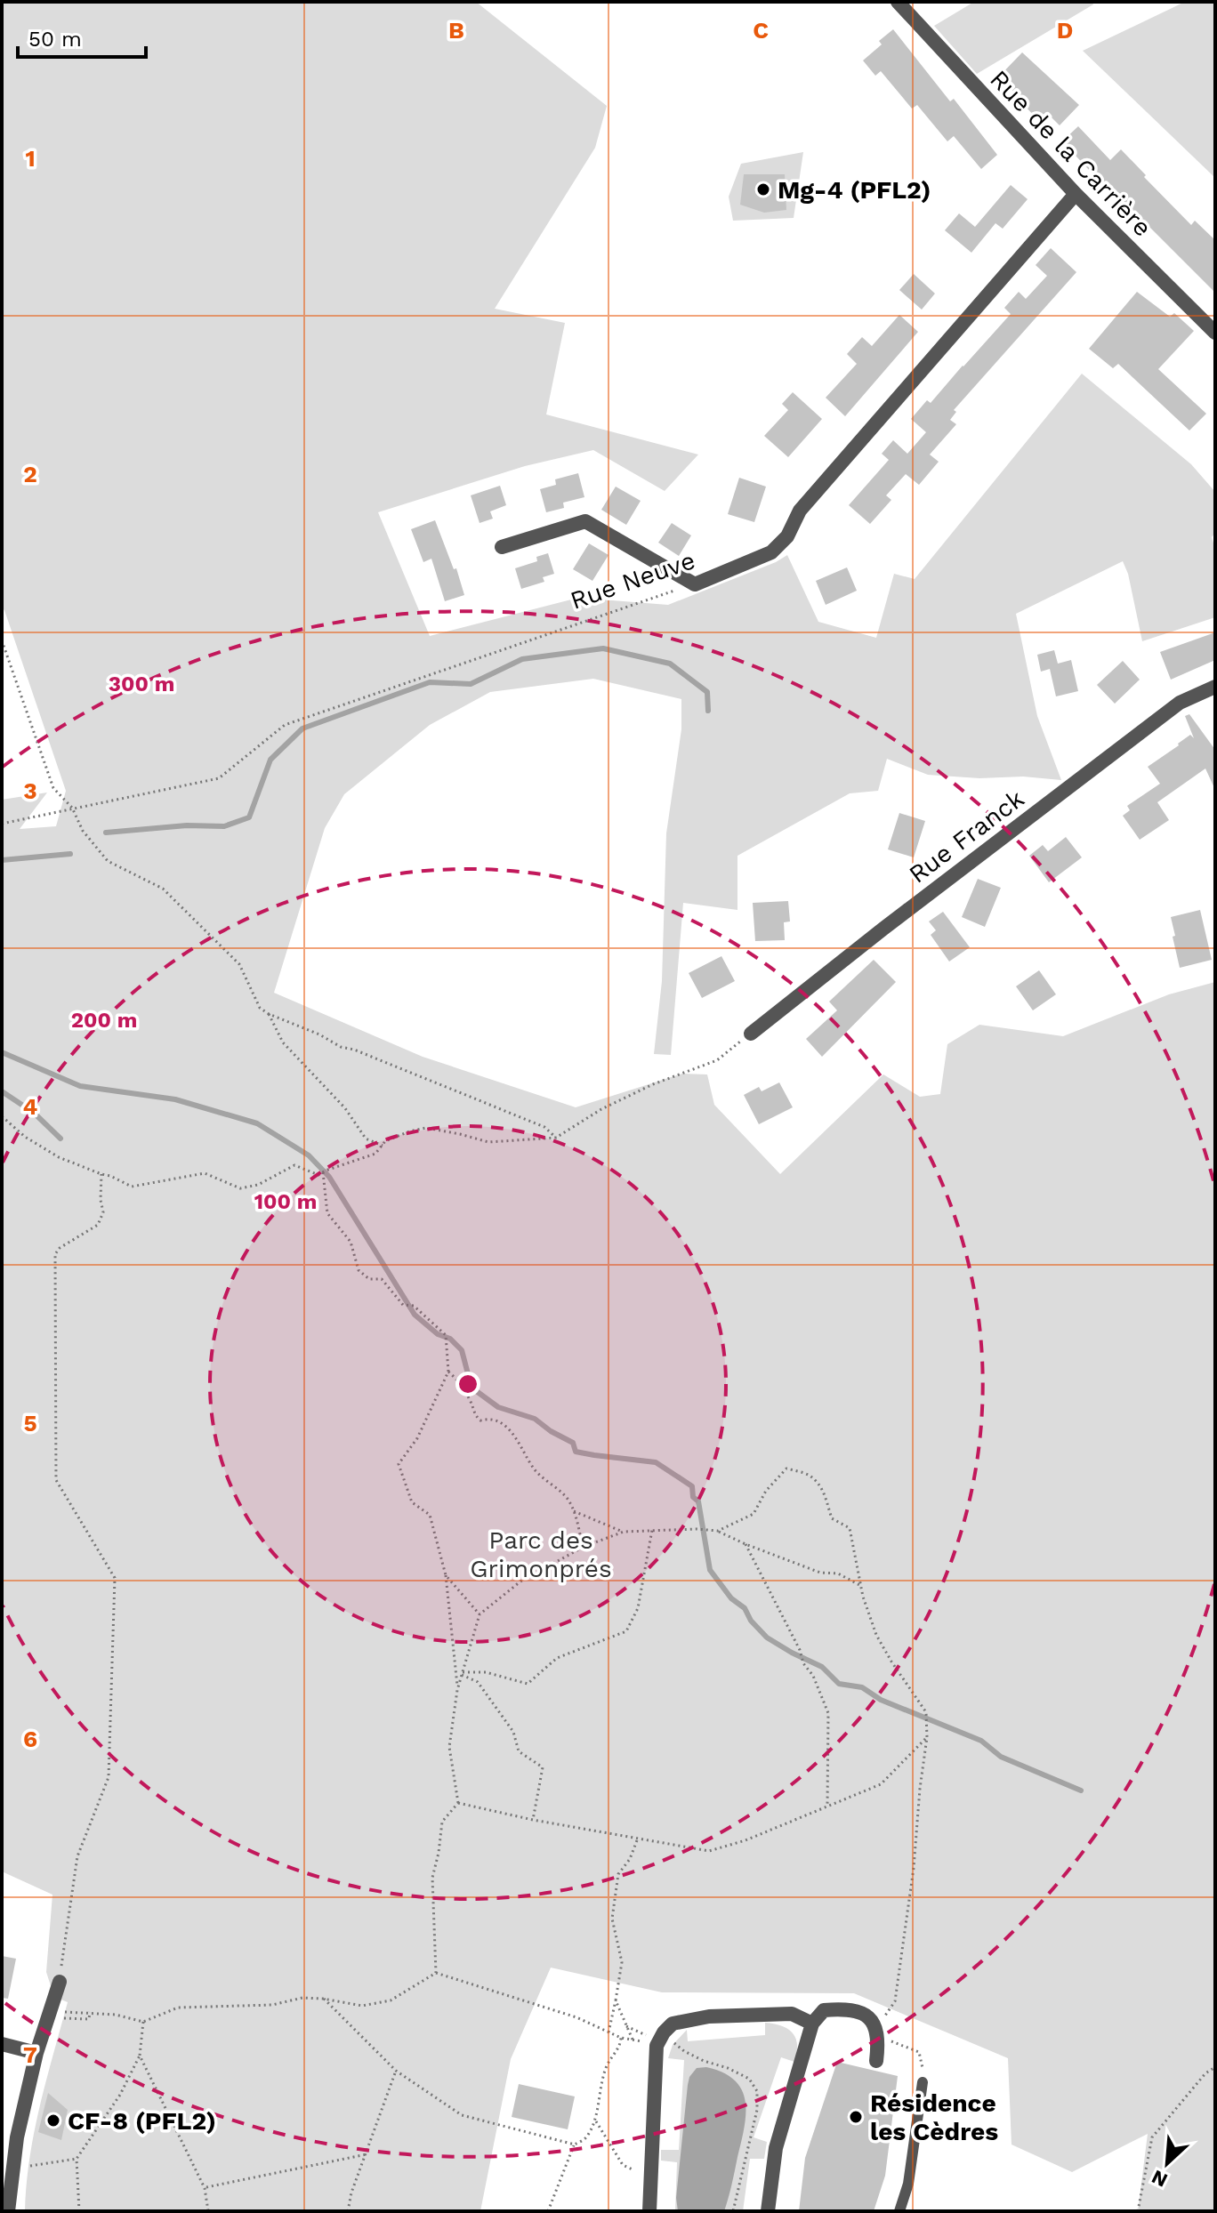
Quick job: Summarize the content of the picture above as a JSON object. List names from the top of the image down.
{
  "streets": {
    "street": ["Rue de la Carrière", "Rue Neuve", "Rue Franck"]
  },
  "crossings": [
    ["Rue de la Carrière", "Rue Neuve"]
  ],
  "parks": ["Parc des Grimonprés"],
  "places": ["Mg-4 (PFL2)", "Résidence les Cèdres", "CF-8 (PFL2)"],
  "scale_bar": "50 m",
  "north": "bottom left",
  "grid": {
    "columns": ["B", "C", "D"],
    "rows": [
      "1",
      "2",
      "3",
      "4",
      "5",
      "6",
      "7"
    ]
  },
  "rings": ["300 m", "200 m", "100 m"]
}
